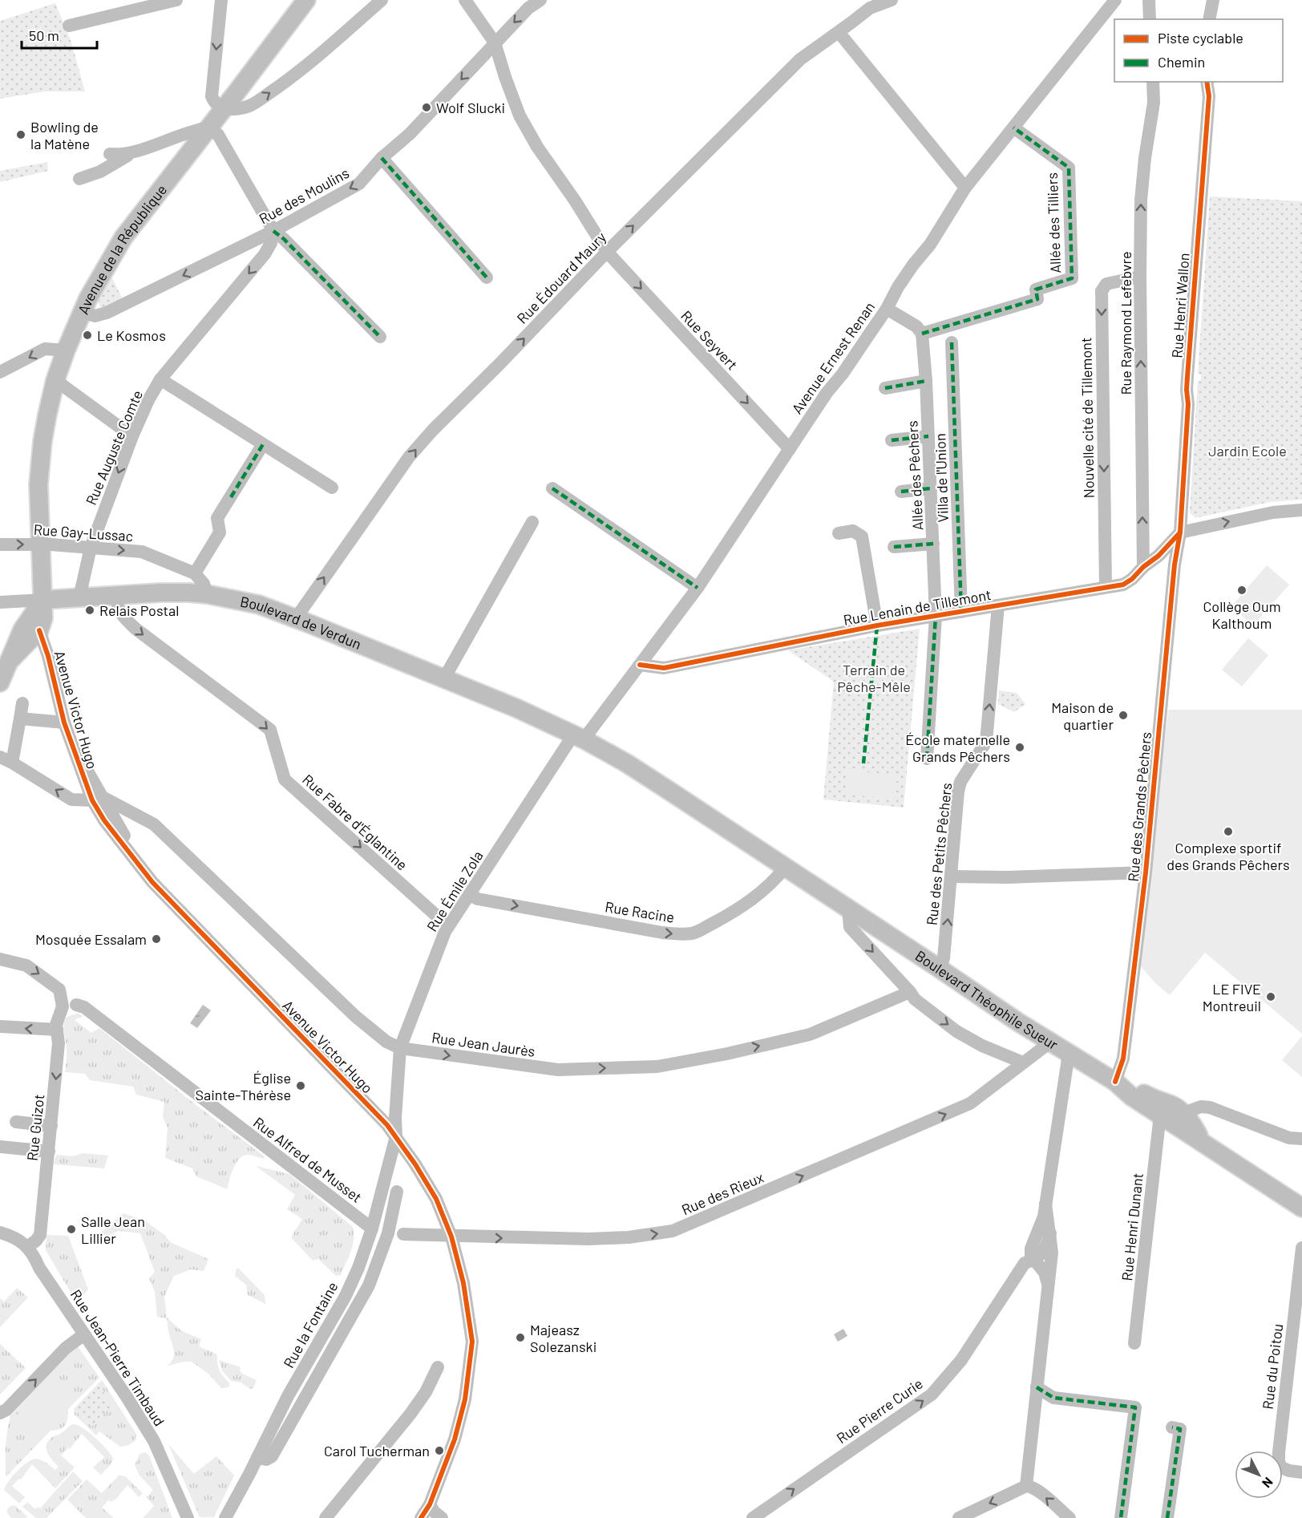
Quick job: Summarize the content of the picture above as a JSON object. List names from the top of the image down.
{
  "streets": {
    "main road": ["Avenue de la République", "Boulevard de Verdun", "Boulevard Théophile Sueur"],
    "street": [
      "Rue des Moulins",
      "Allée des Tilliers",
      "Rue Édouard Maury",
      "Rue Henri Wallon",
      "Rue Raymond Lefebvre",
      "Rue Seyvert",
      "Avenue Ernest Renan",
      "Nouvelle cité de Tillemont",
      "Rue Auguste Comte",
      "Allée des Pêchers",
      "Villa de l'Union",
      "Rue Gay-Lussac",
      "Rue Lenain de Tillemont",
      "Avenue Victor Hugo",
      "Rue des Grands Pêchers",
      "Rue Fabre d'Églantine",
      "Rue des Petits Pêchers",
      "Rue Émile Zola",
      "Rue Racine",
      "Rue Jean Jaurès",
      "Rue Guizot",
      "Rue Alfred de Musset",
      "Rue des Rieux",
      "Rue Henri Dunant",
      "Rue la Fontaine",
      "Rue Jean-Pierre Timbaud",
      "Rue du Poitou",
      "Rue Pierre Curie"
    ]
  },
  "crossings": [
    ["Rue des Moulins", "Avenue de la République"],
    ["Rue des Moulins", "Rue Seyvert"],
    ["Rue des Moulins", "Rue Auguste Comte"],
    ["Allée des Tilliers", "Avenue Ernest Renan"],
    ["Allée des Tilliers", "Allée des Pêchers"],
    ["Avenue de la République", "Rue Gay-Lussac"],
    ["Avenue de la République", "Boulevard de Verdun"],
    ["Avenue de la République", "Avenue Victor Hugo"],
    ["Rue Édouard Maury", "Rue Seyvert"],
    ["Rue Édouard Maury", "Boulevard de Verdun"],
    ["Rue Henri Wallon", "Rue Lenain de Tillemont"],
    ["Rue Henri Wallon", "Rue des Grands Pêchers"],
    ["Rue Raymond Lefebvre", "Nouvelle cité de Tillemont"],
    ["Rue Raymond Lefebvre", "Rue Lenain de Tillemont"],
    ["Rue Seyvert", "Avenue Ernest Renan"],
    ["Avenue Ernest Renan", "Rue Lenain de Tillemont"],
    ["Avenue Ernest Renan", "Boulevard de Verdun"],
    ["Avenue Ernest Renan", "Rue Émile Zola"],
    ["Nouvelle cité de Tillemont", "Rue Lenain de Tillemont"],
    ["Rue Auguste Comte", "Rue Gay-Lussac"],
    ["Rue Auguste Comte", "Boulevard de Verdun"],
    ["Allée des Pêchers", "Rue Lenain de Tillemont"],
    ["Villa de l'Union", "Rue Lenain de Tillemont"],
    ["Rue Lenain de Tillemont", "Rue des Grands Pêchers"],
    ["Rue Lenain de Tillemont", "Rue des Petits Pêchers"],
    ["Boulevard de Verdun", "Rue Fabre d'Églantine"],
    ["Boulevard de Verdun", "Rue Émile Zola"],
    ["Boulevard de Verdun", "Rue Racine"],
    ["Boulevard de Verdun", "Boulevard Théophile Sueur"],
    ["Avenue Victor Hugo", "Rue Émile Zola"],
    ["Avenue Victor Hugo", "Rue Jean Jaurès"],
    ["Avenue Victor Hugo", "Rue des Rieux"],
    ["Avenue Victor Hugo", "Rue la Fontaine"],
    ["Rue des Grands Pêchers", "Boulevard Théophile Sueur"],
    ["Rue Fabre d'Églantine", "Rue Émile Zola"],
    ["Rue des Petits Pêchers", "Boulevard Théophile Sueur"],
    ["Rue Émile Zola", "Rue Racine"],
    ["Rue Émile Zola", "Rue Jean Jaurès"],
    ["Rue Émile Zola", "Rue la Fontaine"],
    ["Rue Racine", "Boulevard Théophile Sueur"],
    ["Boulevard Théophile Sueur", "Rue des Rieux"],
    ["Boulevard Théophile Sueur", "Rue Henri Dunant"],
    ["Rue Guizot", "Rue Alfred de Musset"],
    ["Rue Guizot", "Rue Jean-Pierre Timbaud"],
    ["Rue Alfred de Musset", "Rue la Fontaine"]
  ],
  "one_way": [
    "Rue des Moulins",
    "Rue Édouard Maury",
    "Rue Raymond Lefebvre",
    "Rue Seyvert",
    "Nouvelle cité de Tillemont",
    "Rue Gay-Lussac",
    "Rue Fabre d'Églantine",
    "Rue des Petits Pêchers",
    "Rue Racine",
    "Rue Jean Jaurès",
    "Rue Guizot",
    "Rue des Rieux",
    "Rue Pierre Curie"
  ],
  "parks": ["Jardin Ecole", "Terrain de Pêche-Mêle"],
  "places": [
    "Wolf Slucki",
    "Bowling de la Matène",
    "Le Kosmos",
    "Collège Oum Kalthoum",
    "Relais Postal",
    "Maison de quartier",
    "École maternelle Grands Pêchers",
    "Complexe sportif des Grands Pêchers",
    "Mosquée Essalam",
    "LE FIVE Montreuil",
    "Église Sainte-Thérèse",
    "Salle Jean Lillier",
    "Majeasz Solezanski",
    "Carol Tucherman"
  ],
  "legend": ["Piste cyclable", "Chemin"],
  "scale_bar": "50 m",
  "north": "bottom right"
}
